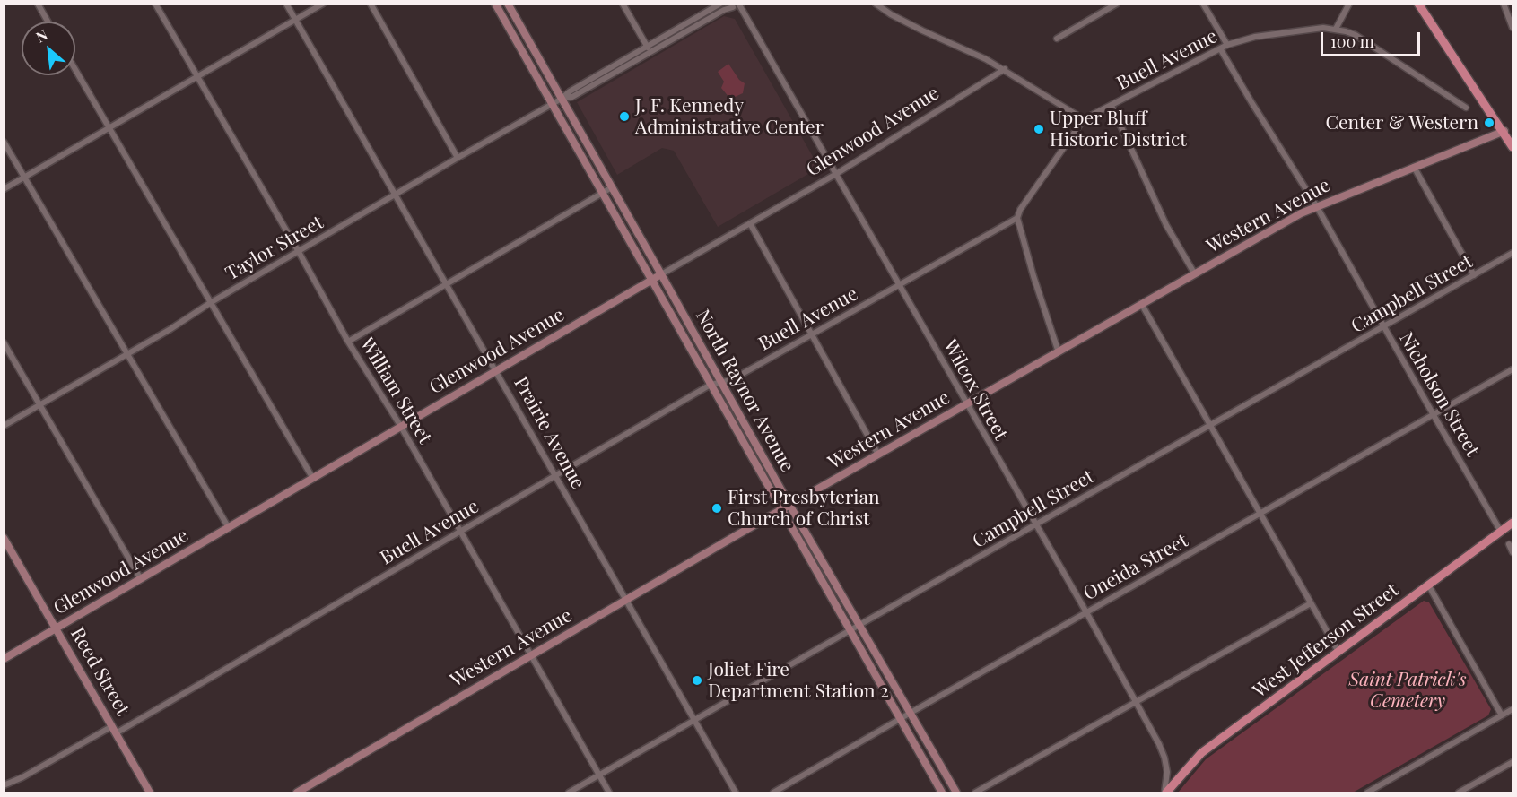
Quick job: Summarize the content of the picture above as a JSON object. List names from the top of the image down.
{
  "streets": {
    "main road": ["Western Avenue", "West Jefferson Street"],
    "street": [
      "Buell Avenue",
      "Glenwood Avenue",
      "Taylor Street",
      "Campbell Street",
      "Wilcox Street",
      "William Street",
      "North Raynor Avenue",
      "Nicholson Street",
      "Prairie Avenue",
      "Oneida Street",
      "Reed Street"
    ]
  },
  "crossings": [
    ["Buell Avenue", "Wilcox Street"],
    ["Buell Avenue", "William Street"],
    ["Buell Avenue", "North Raynor Avenue"],
    ["Buell Avenue", "Nicholson Street"],
    ["Buell Avenue", "Prairie Avenue"],
    ["Buell Avenue", "Reed Street"],
    ["Glenwood Avenue", "Wilcox Street"],
    ["Glenwood Avenue", "William Street"],
    ["Glenwood Avenue", "North Raynor Avenue"],
    ["Glenwood Avenue", "Prairie Avenue"],
    ["Glenwood Avenue", "Reed Street"],
    ["Western Avenue", "Wilcox Street"],
    ["Western Avenue", "William Street"],
    ["Western Avenue", "North Raynor Avenue"],
    ["Western Avenue", "Nicholson Street"],
    ["Western Avenue", "Prairie Avenue"],
    ["Taylor Street", "Wilcox Street"],
    ["Taylor Street", "William Street"],
    ["Taylor Street", "North Raynor Avenue"],
    ["Taylor Street", "Prairie Avenue"],
    ["Campbell Street", "Wilcox Street"],
    ["Campbell Street", "William Street"],
    ["Campbell Street", "North Raynor Avenue"],
    ["Campbell Street", "Nicholson Street"],
    ["Campbell Street", "Prairie Avenue"],
    ["Wilcox Street", "Oneida Street"],
    ["Wilcox Street", "West Jefferson Street"],
    ["North Raynor Avenue", "Oneida Street"],
    ["Nicholson Street", "Oneida Street"],
    ["Nicholson Street", "West Jefferson Street"]
  ],
  "parks": ["Saint Patrick's Cemetery"],
  "places": [
    "J. F. Kennedy Administrative Center",
    "Center & Western",
    "Upper Bluff Historic District",
    "First Presbyterian Church of Christ",
    "Joliet Fire Department Station 2"
  ],
  "scale_bar": "100 m",
  "north": "top left"
}
